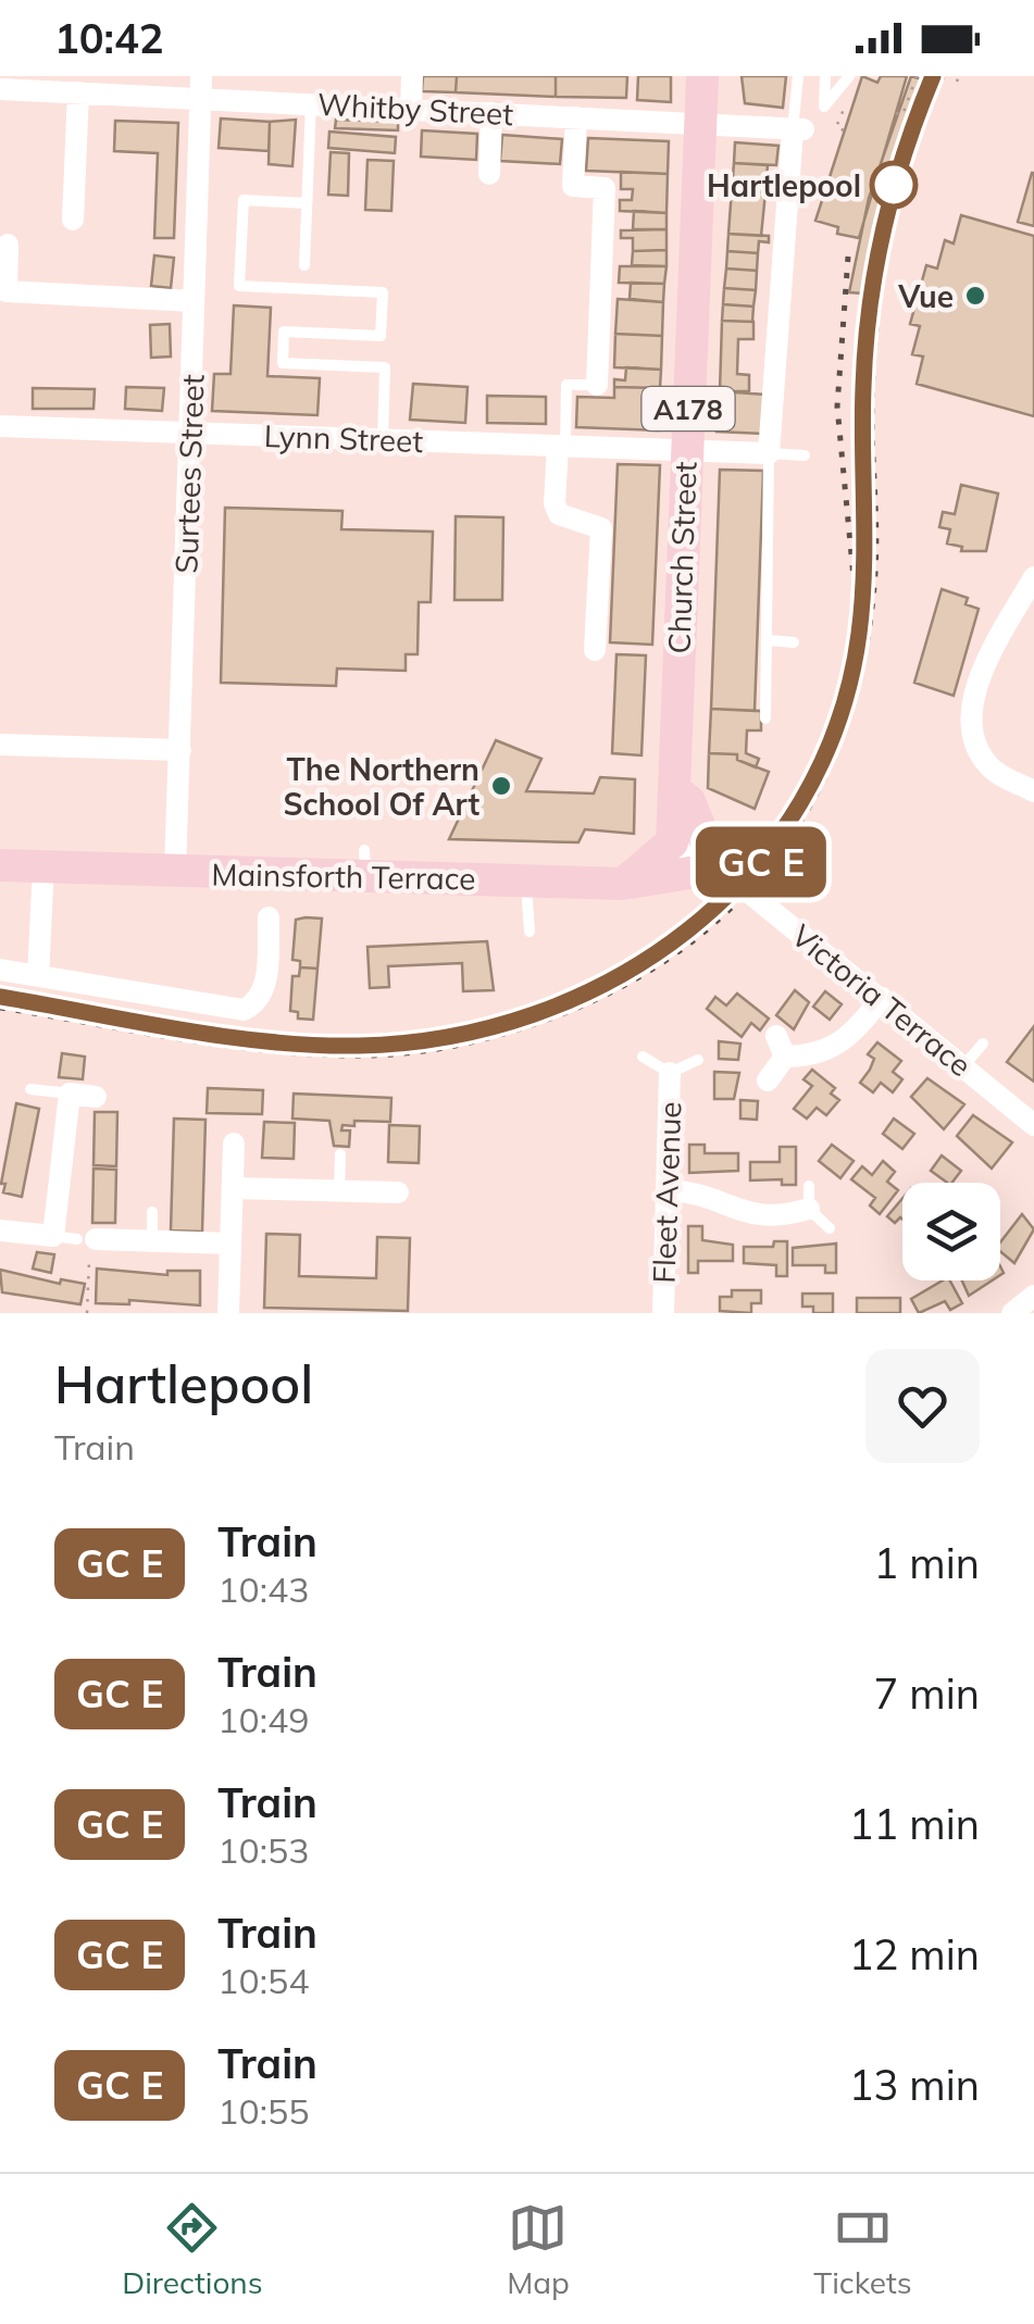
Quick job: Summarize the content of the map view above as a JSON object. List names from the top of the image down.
{
  "streets": {
    "main road": ["A178", "Church Street", "Mainsforth Terrace"],
    "street": [
      "Whitby Street",
      "Lynn Street",
      "Surtees Street",
      "Victoria Terrace",
      "Fleet Avenue"
    ]
  },
  "crossings": [
    ["Whitby Street", "Surtees Street"],
    ["Whitby Street", "Church Street"],
    ["Lynn Street", "Surtees Street"],
    ["Lynn Street", "Church Street"],
    ["Surtees Street", "Mainsforth Terrace"],
    ["Church Street", "Victoria Terrace"],
    ["Mainsforth Terrace", "Victoria Terrace"]
  ],
  "places": ["Hartlepool", "Vue", "The Northern School Of Art"],
  "page": {
    "status": "10:42",
    "on_map": "GC E",
    "heading": ["Hartlepool", "Train"],
    "list": [
      {
        "mark": "GC E",
        "name": "Train",
        "note": "10:43",
        "value": "1 min"
      },
      {
        "mark": "GC E",
        "name": "Train",
        "note": "10:49",
        "value": "7 min"
      },
      {
        "mark": "GC E",
        "name": "Train",
        "note": "10:53",
        "value": "11 min"
      },
      {
        "mark": "GC E",
        "name": "Train",
        "note": "10:54",
        "value": "12 min"
      },
      {
        "mark": "GC E",
        "name": "Train",
        "note": "10:55",
        "value": "13 min"
      }
    ],
    "tabs": ["Directions", "Map", "Tickets"]
  }
}
